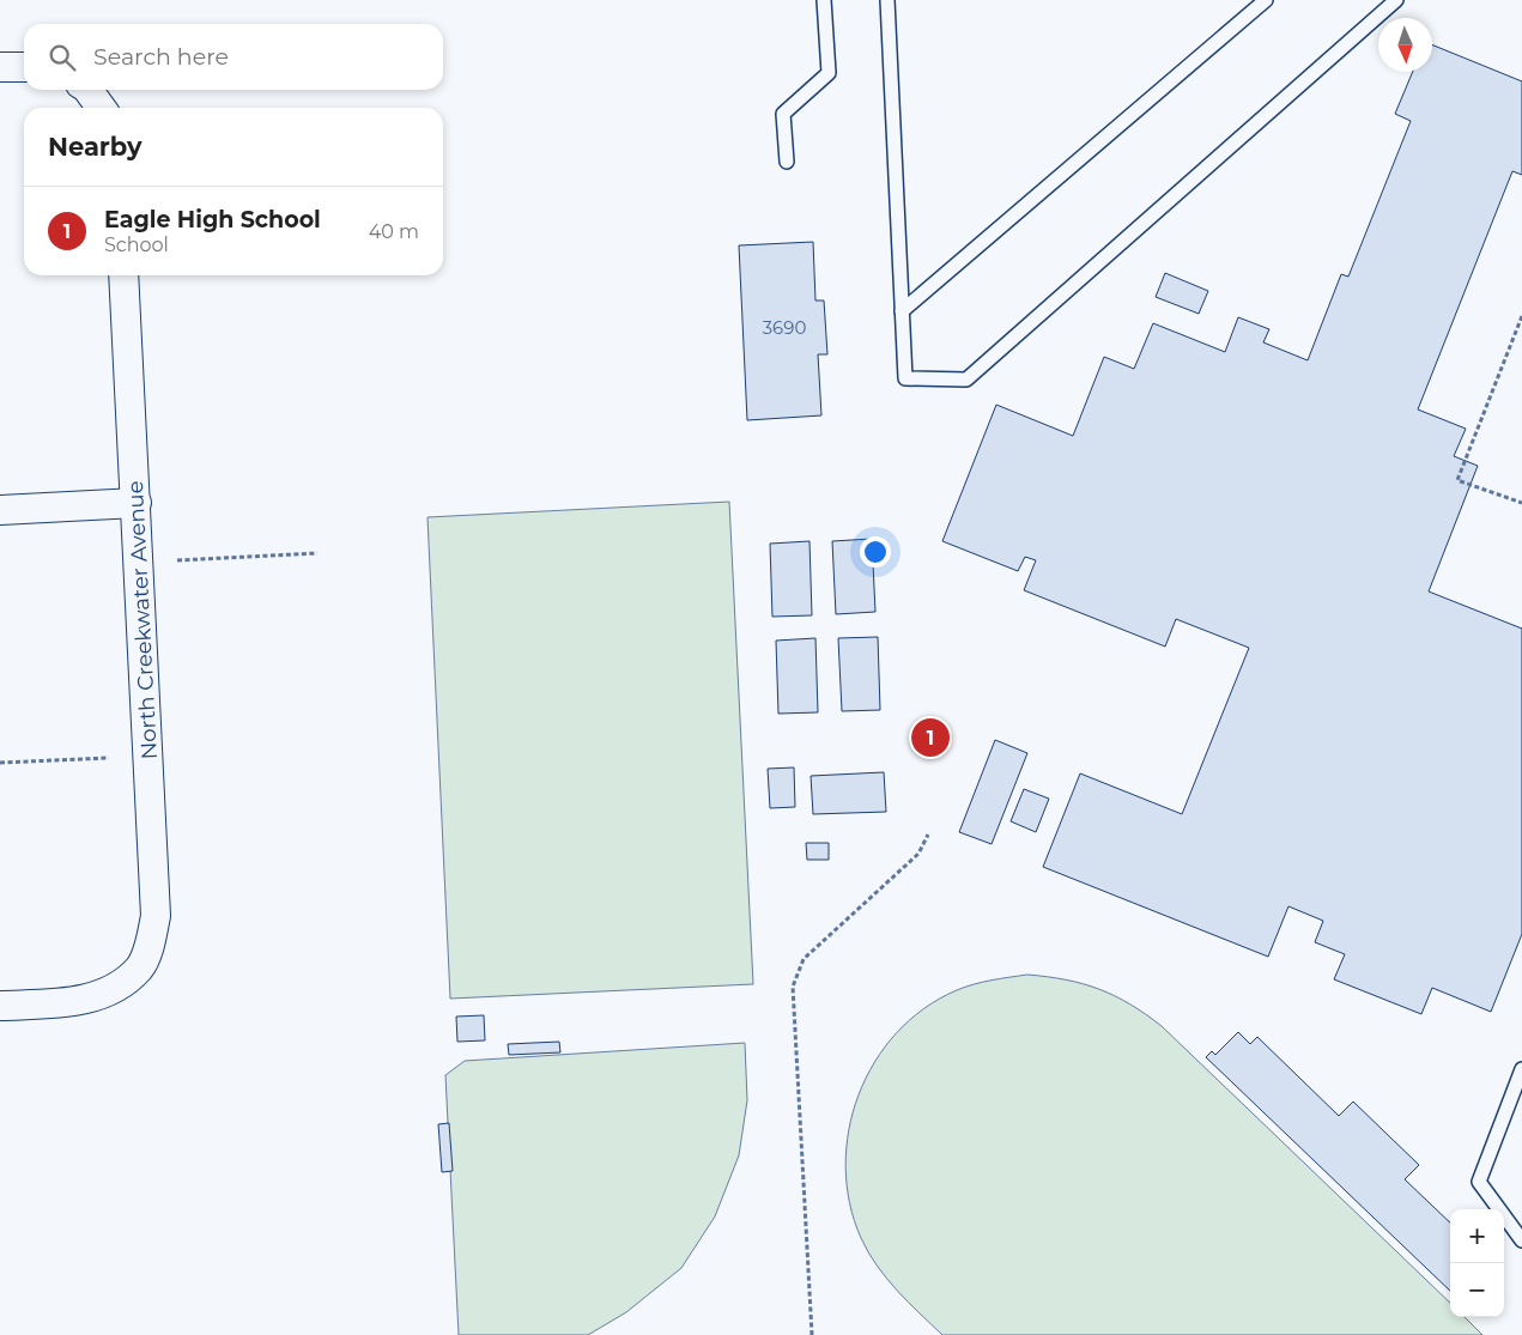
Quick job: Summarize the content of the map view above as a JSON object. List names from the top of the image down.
{
  "streets": {
    "street": ["North Creekwater Avenue"]
  },
  "house_numbers": ["3690"],
  "north": "bottom",
  "page": {
    "search": "Search here",
    "heading": "Nearby",
    "list": [
      {
        "mark": "1",
        "name": "Eagle High School",
        "note": "School",
        "value": "40 m"
      }
    ],
    "pins": "1",
    "map_buttons": ["+", "−"]
  }
}
